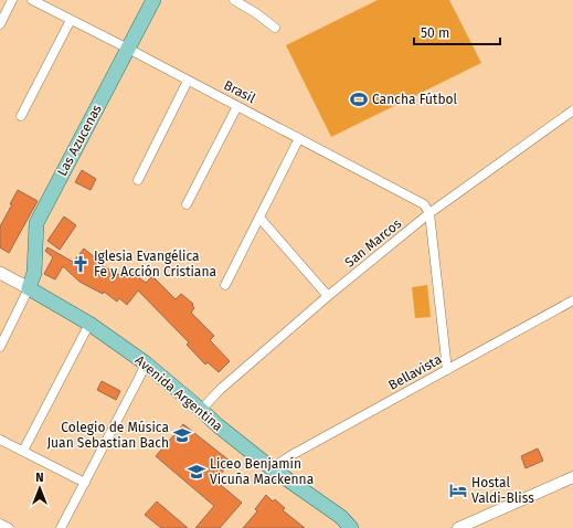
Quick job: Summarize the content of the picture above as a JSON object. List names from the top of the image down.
{
  "streets": {
    "main road": ["Las Azucenas", "Avenida Argentina"],
    "street": ["Brasil", "San Marcos", "Bellavista"]
  },
  "crossings": [
    ["Brasil", "Las Azucenas"],
    ["Brasil", "San Marcos"],
    ["Las Azucenas", "Avenida Argentina"],
    ["San Marcos", "Avenida Argentina"],
    ["Bellavista", "Avenida Argentina"]
  ],
  "places": {
    "sports": ["Cancha Fútbol"],
    "church": ["Iglesia Evangélica Fe y Acción Cristiana"],
    "school or university": ["Colegio de Música Juan Sebastian Bach", "Liceo Benjamín Vicuña Mackenna"],
    "hotel": ["Hostal Valdi-Bliss"]
  },
  "scale_bar": "50 m",
  "north": "top"
}
